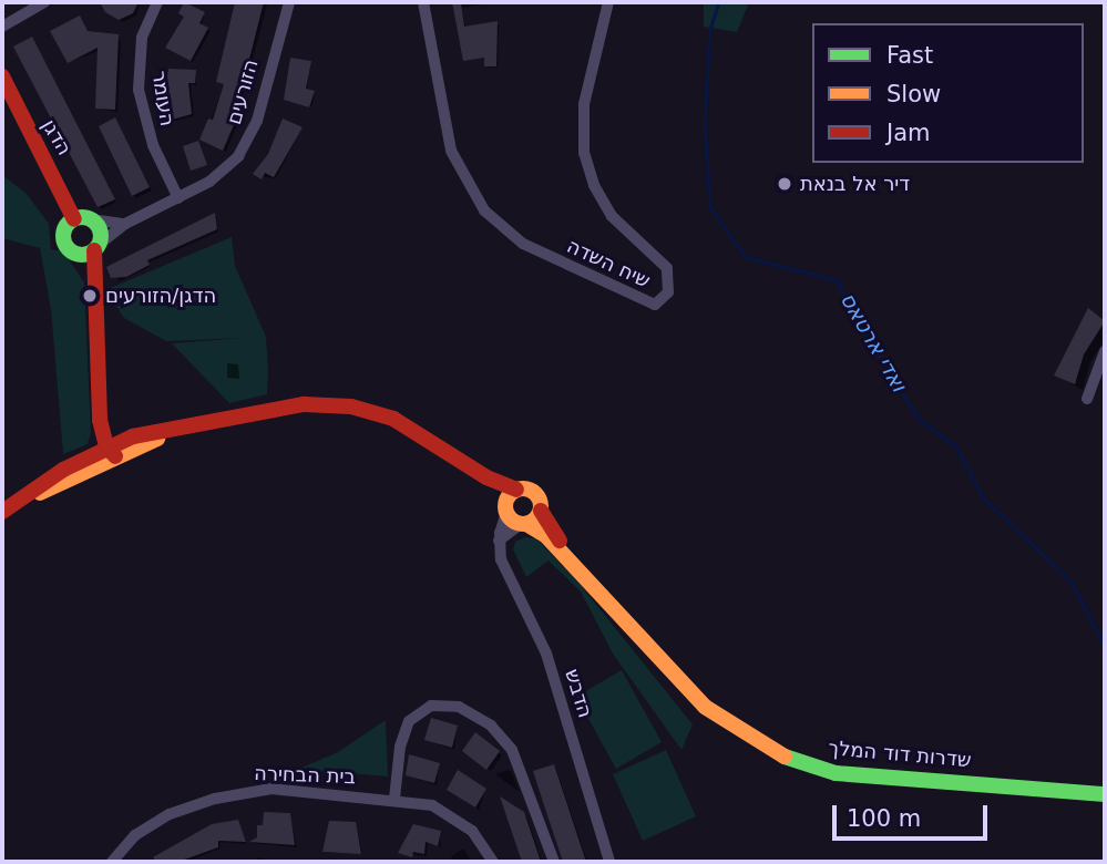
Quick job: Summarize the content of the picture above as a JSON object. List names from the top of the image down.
{
  "streets": {
    "street": [
      "הזורעים",
      "העומר",
      "הדגן",
      "שיח השדה",
      "הדבש",
      "שדרות דוד המלך",
      "בית הבחירה"
    ]
  },
  "crossings": [
    ["הזורעים", "העומר"],
    ["הזורעים", "הדגן"]
  ],
  "water": ["ואדי ארטאס"],
  "places": ["דיר אל בנאת", "הדגן/הזורעים"],
  "legend": ["Fast", "Slow", "Jam"],
  "scale_bar": "100 m"
}
